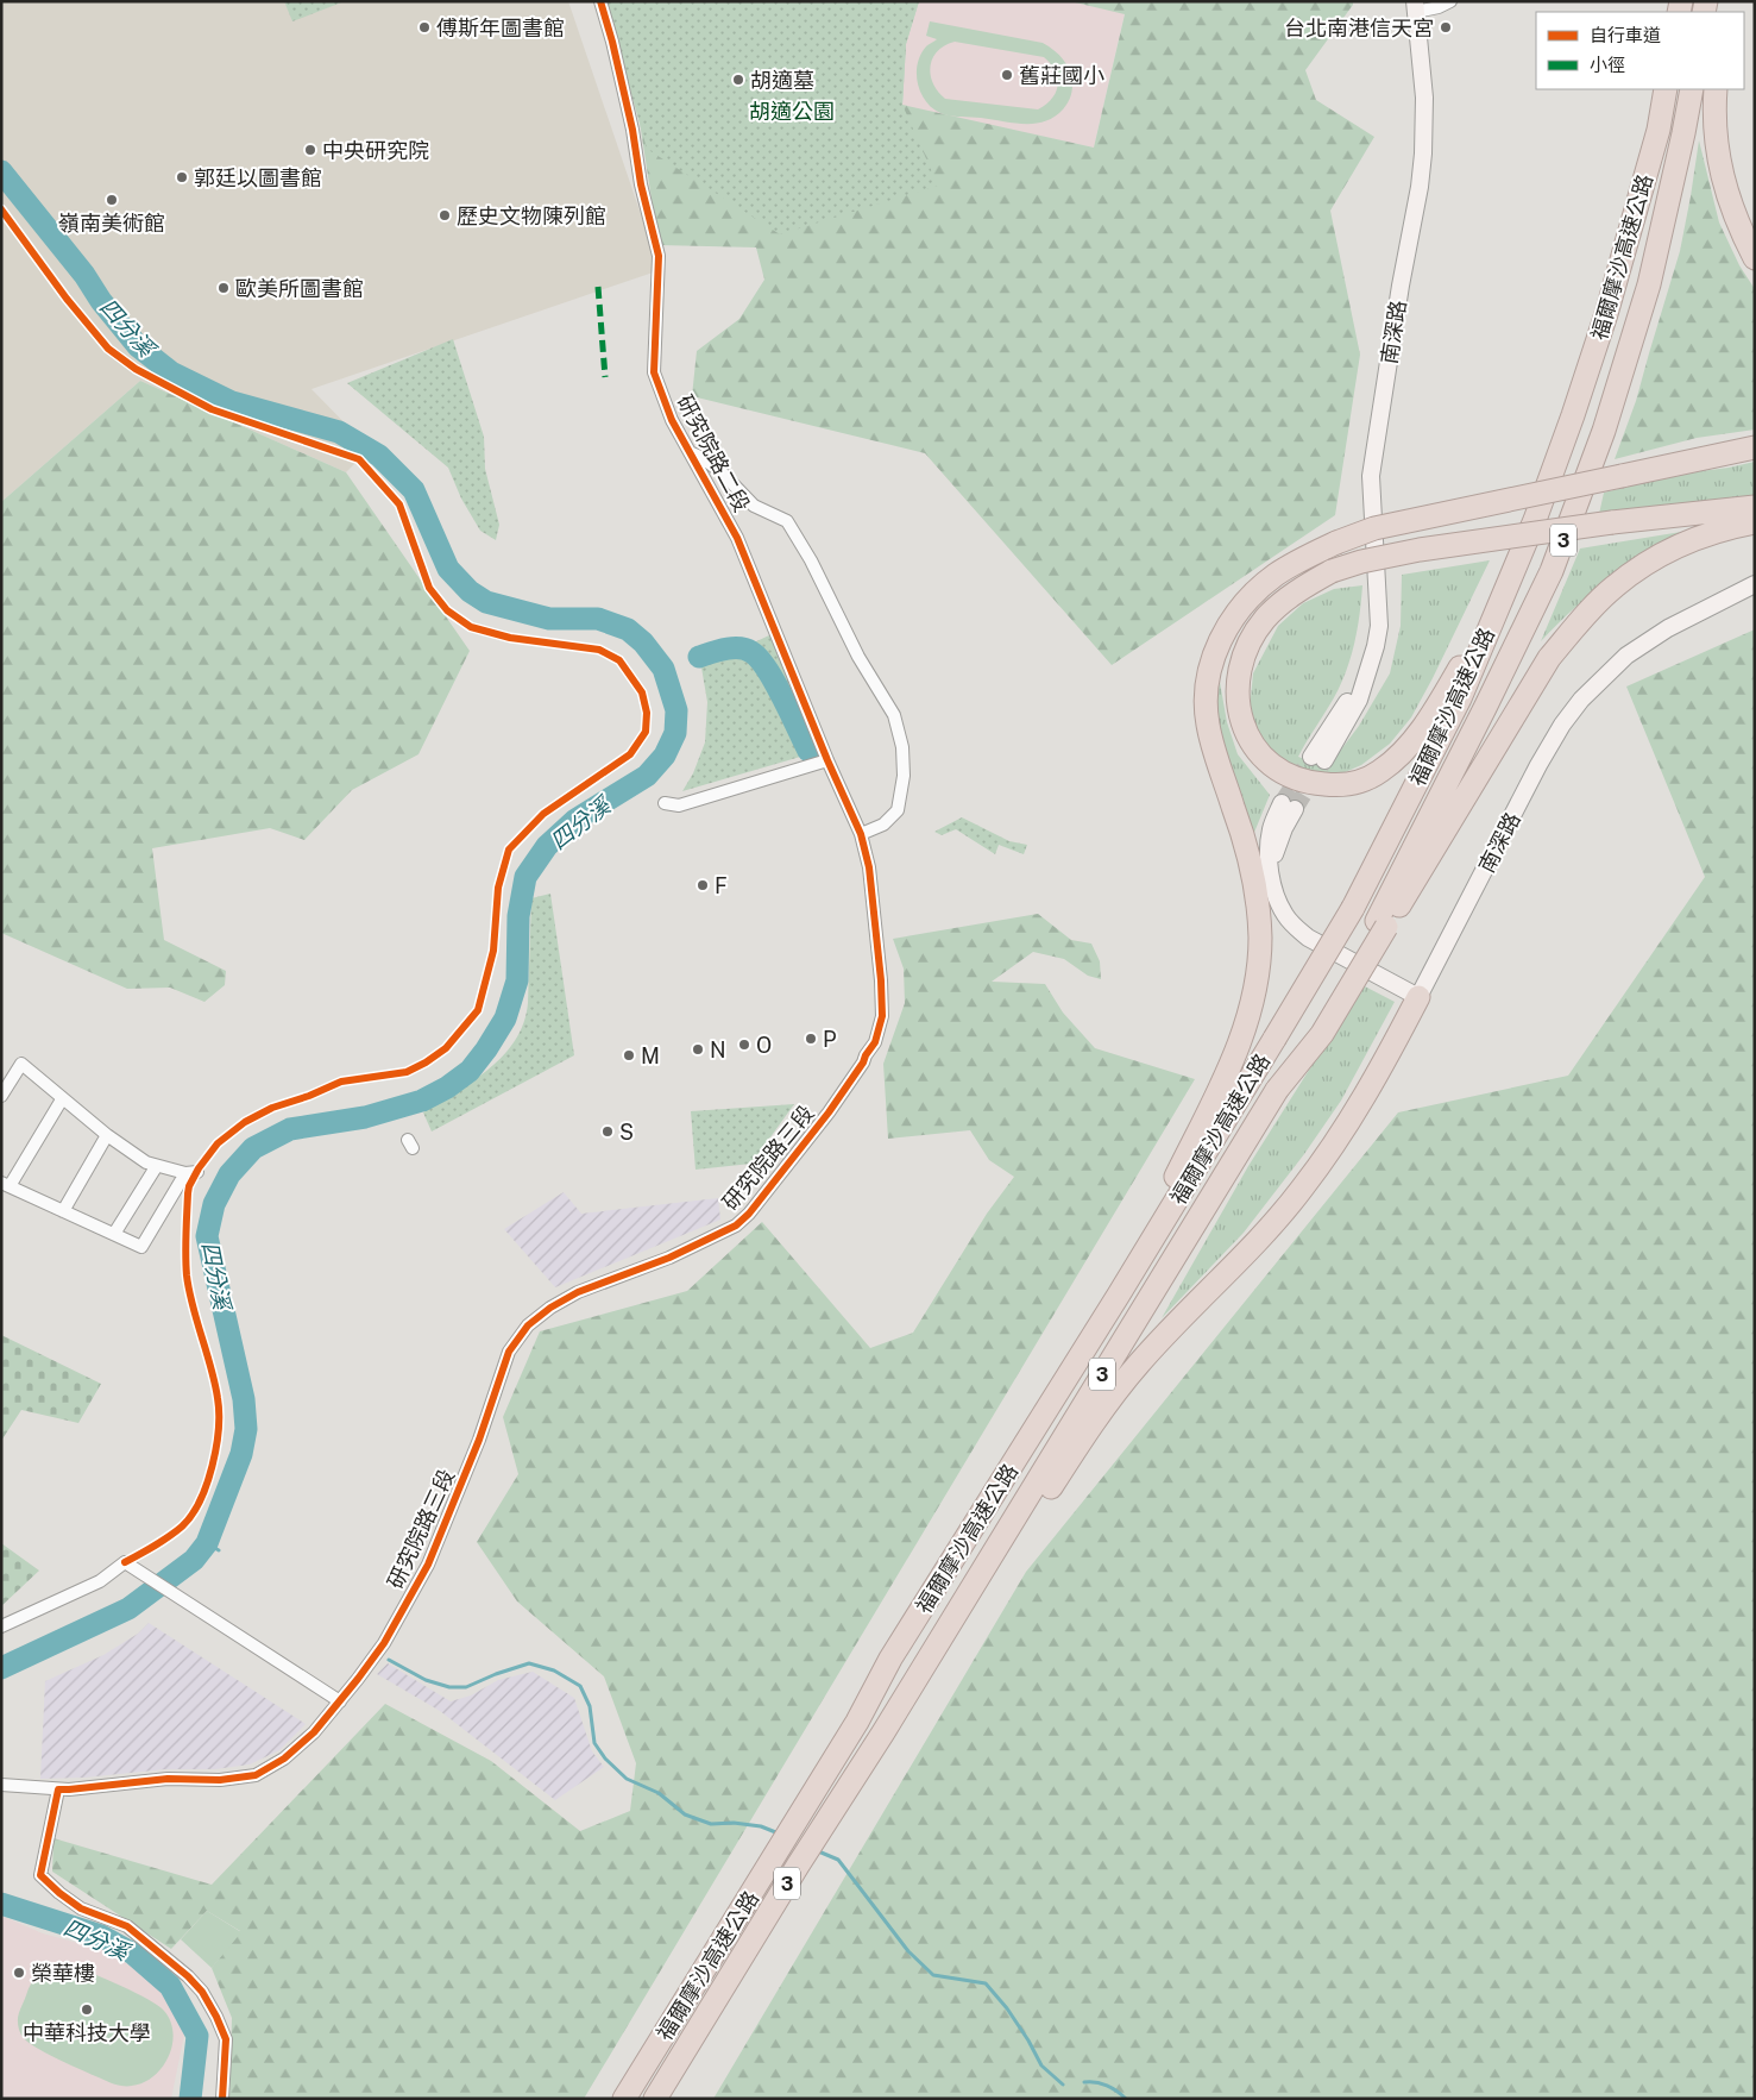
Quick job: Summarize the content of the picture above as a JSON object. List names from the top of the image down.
{
  "streets": {
    "highway": ["福爾摩沙高速公路", "3"],
    "main road": ["南深路"],
    "street": ["研究院路二段", "研究院路三段"]
  },
  "crossings": [
    ["研究院路二段", "研究院路三段"]
  ],
  "water": ["四分溪"],
  "parks": ["胡適公園"],
  "places": [
    "傅斯年圖書館",
    "台北南港信天宮",
    "舊莊國小",
    "胡適墓",
    "中央研究院",
    "郭廷以圖書館",
    "嶺南美術館",
    "歷史文物陳列館",
    "歐美所圖書館",
    "F",
    "P",
    "O",
    "N",
    "M",
    "S",
    "榮華樓",
    "中華科技大學"
  ],
  "legend": ["自行車道", "小徑"]
}
